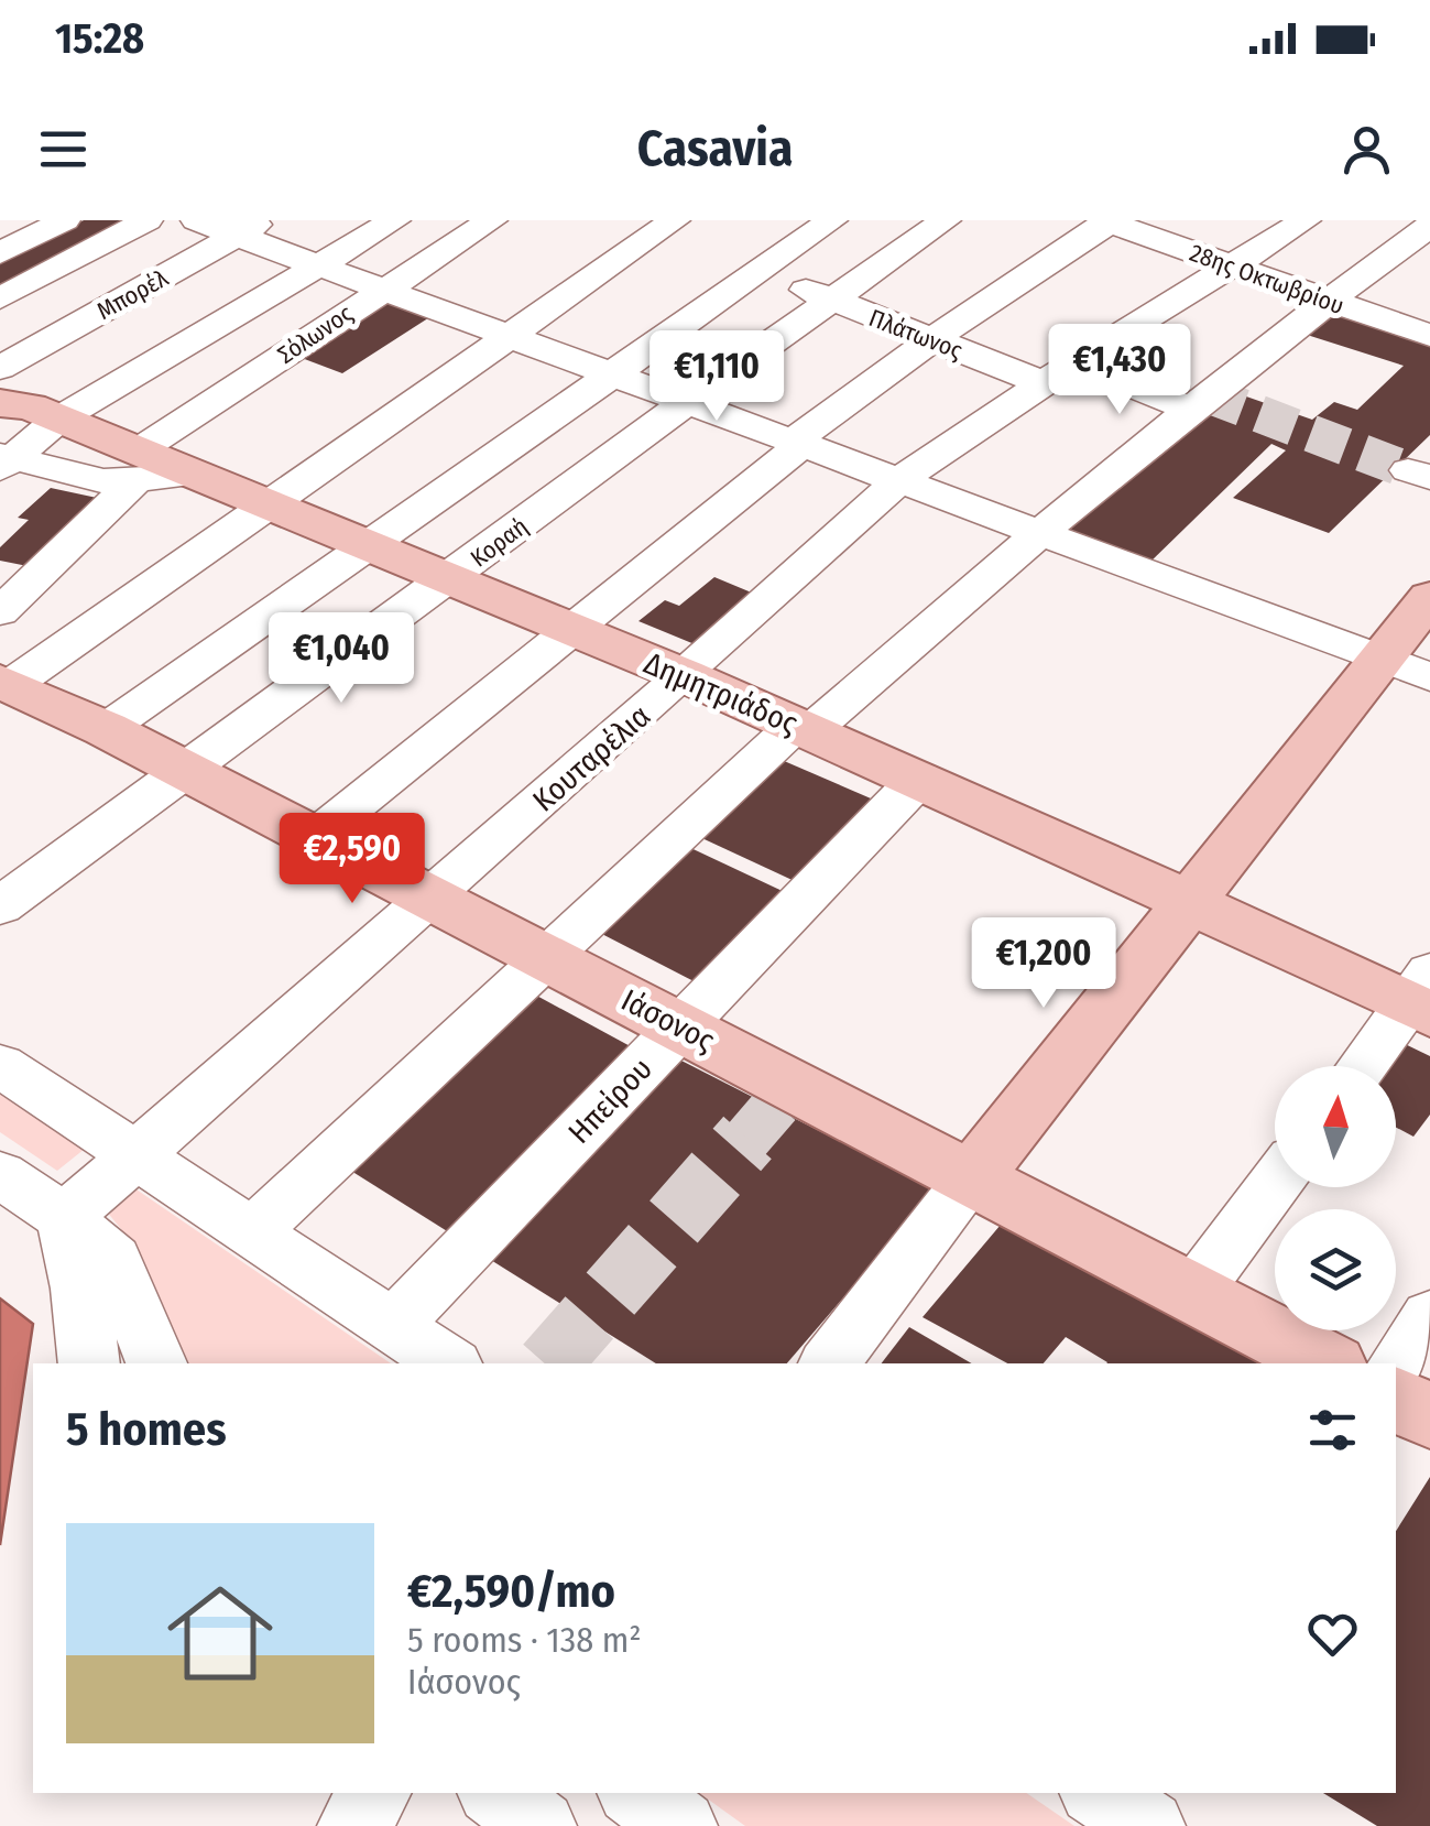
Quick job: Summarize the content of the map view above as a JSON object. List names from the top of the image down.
{
  "streets": {
    "main road": ["Δημητριάδος", "Ιάσονος"],
    "street": [
      "28ης Οκτωβρίου",
      "Μπορέλ",
      "Σόλωνος",
      "Πλάτωνος",
      "Κοραή",
      "Κουταρέλια",
      "Ηπείρου"
    ]
  },
  "crossings": [
    ["28ης Οκτωβρίου", "Κουταρέλια"],
    ["Μπορέλ", "Δημητριάδος"],
    ["Σόλωνος", "Δημητριάδος"],
    ["Πλάτωνος", "Κοραή"],
    ["Πλάτωνος", "Κουταρέλια"],
    ["Κοραή", "Δημητριάδος"],
    ["Κοραή", "Ιάσονος"],
    ["Δημητριάδος", "Κουταρέλια"],
    ["Δημητριάδος", "Ηπείρου"],
    ["Κουταρέλια", "Ιάσονος"],
    ["Ιάσονος", "Ηπείρου"]
  ],
  "north": "top",
  "page": {
    "status": "15:28",
    "header": "Casavia",
    "price": [
      "€1,430",
      "€1,110",
      "€1,040",
      "€2,590",
      "€1,200"
    ],
    "heading": "5 homes",
    "list": [
      {
        "name": "€2,590/mo",
        "note": "5 rooms · 138 m² · Ιάσονος"
      }
    ]
  }
}
